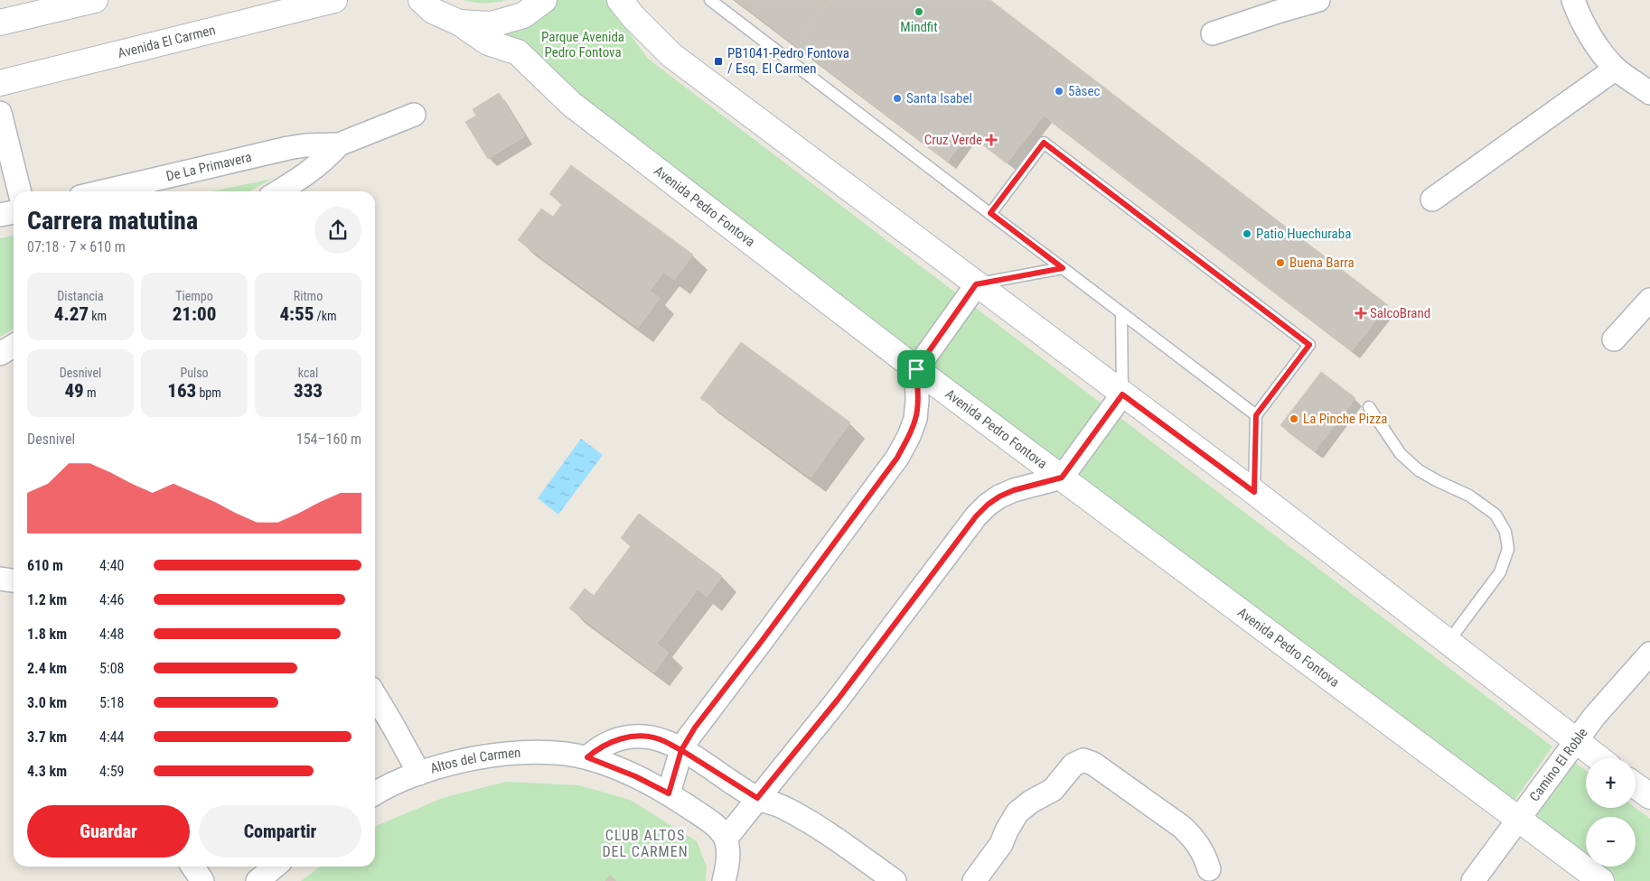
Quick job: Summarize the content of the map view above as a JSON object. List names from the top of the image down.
{
  "streets": {
    "street": [
      "Avenida El Carmen",
      "De La Primavera",
      "Avenida Pedro Fontova",
      "Altos del Carmen",
      "Camino El Roble"
    ]
  },
  "crossings": [
    ["Avenida Pedro Fontova", "Camino El Roble"]
  ],
  "districts": ["CLUB ALTOS DEL CARMEN"],
  "parks": ["Parque Avenida Pedro Fontova"],
  "places": {
    "other": [
      "Mindfit",
      "5àsec",
      "Santa Isabel",
      "Patio Huechuraba",
      "Buena Barra",
      "La Pinche Pizza"
    ],
    "transit": ["PB1041-Pedro Fontova / Esq. El Carmen"],
    "health": ["Cruz Verde", "SalcoBrand"]
  },
  "page": {
    "heading": ["Carrera matutina", "07:18 · 7 × 610 m"],
    "stats": [
      ["Distancia", "4.27 km"],
      ["Tiempo", "21:00"],
      ["Ritmo", "4:55 /km"],
      ["Desnivel", "49 m"],
      ["Pulso", "163 bpm"],
      ["kcal", "333"]
    ],
    "chart": ["Desnivel", "154–160 m"],
    "list": [
      {
        "name": "610 m",
        "note": "4:40"
      },
      {
        "name": "1.2 km",
        "note": "4:46"
      },
      {
        "name": "1.8 km",
        "note": "4:48"
      },
      {
        "name": "2.4 km",
        "note": "5:08"
      },
      {
        "name": "3.0 km",
        "note": "5:18"
      },
      {
        "name": "3.7 km",
        "note": "4:44"
      },
      {
        "name": "4.3 km",
        "note": "4:59"
      }
    ],
    "map_buttons": ["+", "−"],
    "buttons": ["Guardar", "Compartir"]
  }
}
